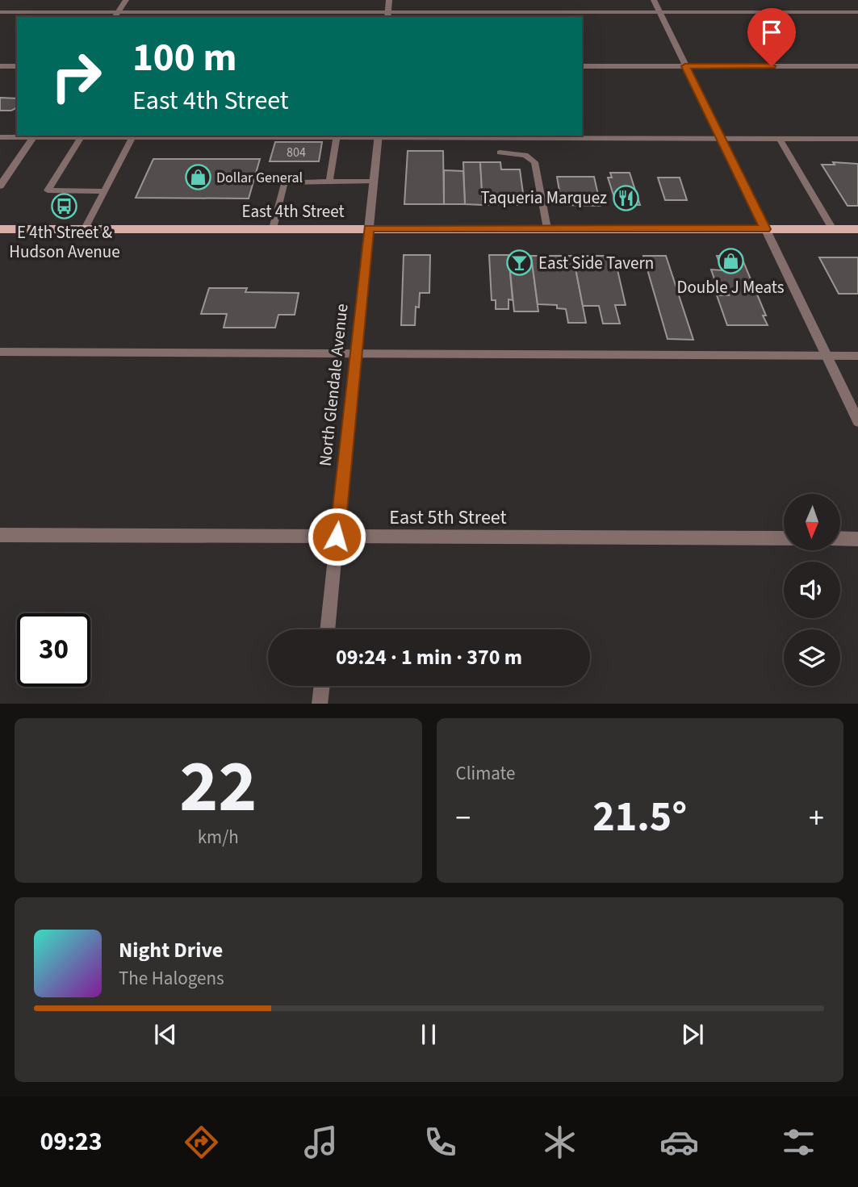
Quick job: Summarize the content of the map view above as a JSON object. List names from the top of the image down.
{
  "streets": {
    "main road": ["East 4th Street"],
    "street": ["North Glendale Avenue", "East 5th Street"]
  },
  "crossings": [
    ["East 4th Street", "North Glendale Avenue"],
    ["North Glendale Avenue", "East 5th Street"]
  ],
  "places": {
    "shop": ["Dollar General", "Double J Meats"],
    "restaurant": ["Taqueria Marquez"],
    "bus stop": ["E 4th Street & Hudson Avenue"],
    "bar": ["East Side Tavern"]
  },
  "house_numbers": ["804"],
  "north": "bottom",
  "page": {
    "turn": ["100 m", "East 4th Street"],
    "limit": "30",
    "trip": "09:24 · 1 min · 370 m",
    "tile": [
      ["22", "km/h"],
      "Climate"
    ],
    "heat": ["−", "21.5°", "+"],
    "song": ["Night Drive", "The Halogens"],
    "tabs": "09:23"
  }
}
